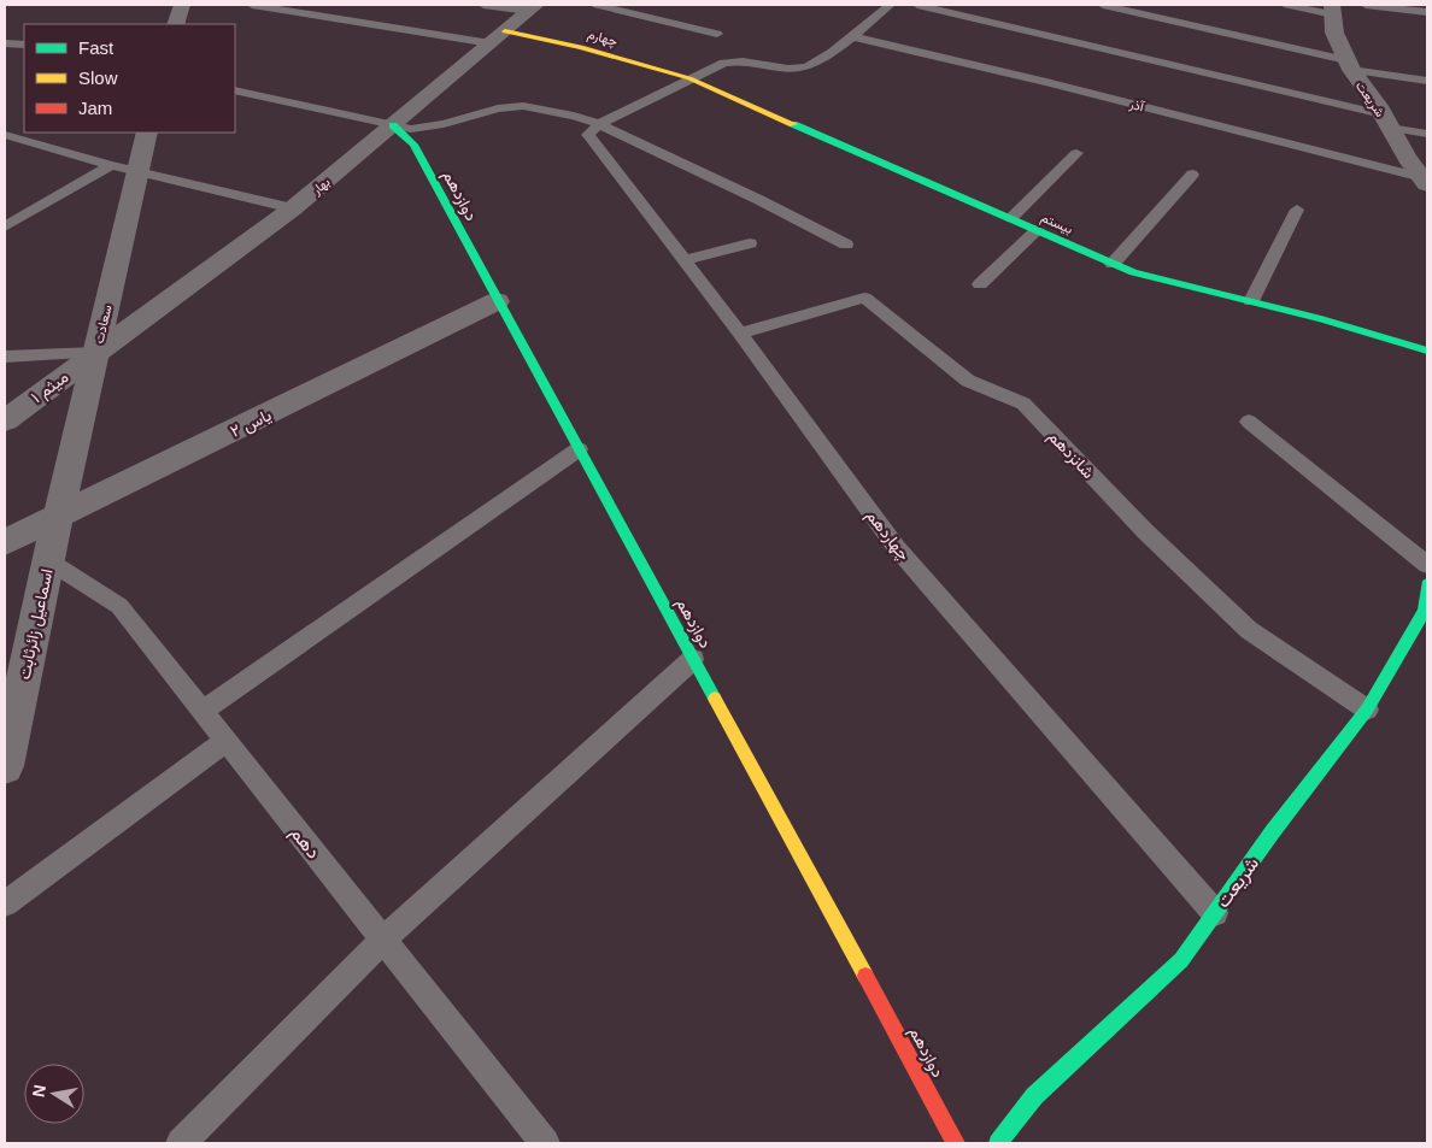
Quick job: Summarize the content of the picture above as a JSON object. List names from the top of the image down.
{
  "streets": {
    "street": [
      "چهارم",
      "شریعت",
      "بهار",
      "دوازدهم",
      "بیستم",
      "سعادت",
      "میثم ۱",
      "یاس ۲",
      "اسماعیل زائرثابت"
    ],
    "lane": [
      "آذر",
      "شانزدهم",
      "چهاردهم",
      "دهم"
    ]
  },
  "crossings": [
    ["چهارم", "بهار"],
    ["چهارم", "بیستم"],
    ["شریعت", "آذر"],
    ["شریعت", "شانزدهم"],
    ["شریعت", "چهاردهم"],
    ["بهار", "دوازدهم"],
    ["بهار", "سعادت"],
    ["بهار", "میثم ۱"],
    ["دوازدهم", "یاس ۲"],
    ["سعادت", "میثم ۱"],
    ["سعادت", "یاس ۲"],
    ["سعادت", "اسماعیل زائرثابت"],
    ["یاس ۲", "اسماعیل زائرثابت"],
    ["شانزدهم", "چهاردهم"],
    ["اسماعیل زائرثابت", "دهم"]
  ],
  "legend": ["Fast", "Slow", "Jam"],
  "north": "left"
}
